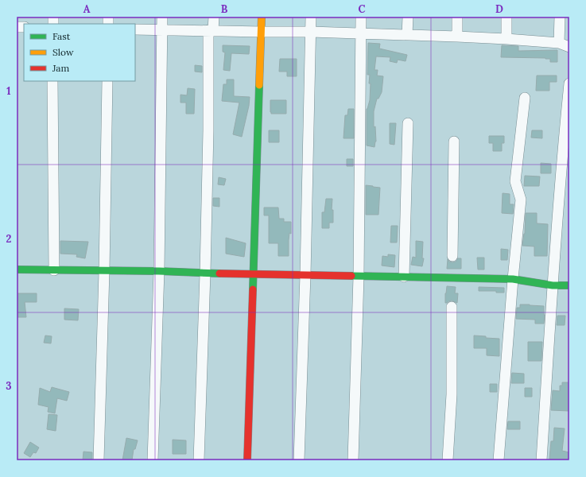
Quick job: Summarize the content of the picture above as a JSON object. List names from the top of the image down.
{
  "legend": ["Fast", "Slow", "Jam"],
  "grid": {
    "columns": [
      "A",
      "B",
      "C",
      "D"
    ],
    "rows": ["1", "2", "3"]
  }
}
